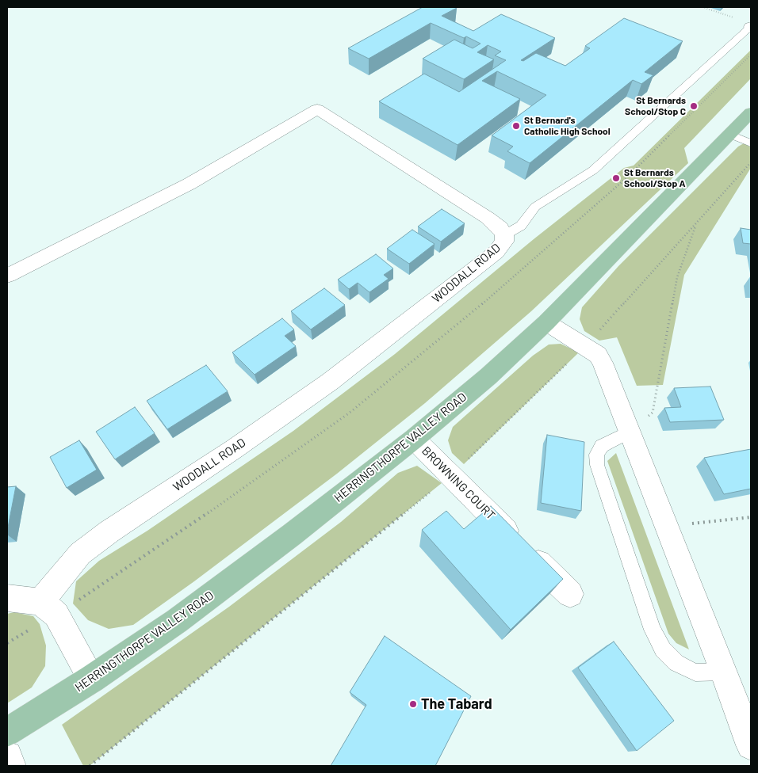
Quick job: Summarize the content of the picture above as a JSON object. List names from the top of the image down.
{
  "streets": {
    "main road": ["HERRINGTHORPE VALLEY ROAD"],
    "street": ["WOODALL ROAD", "BROWNING COURT"]
  },
  "crossings": [
    ["HERRINGTHORPE VALLEY ROAD", "BROWNING COURT"]
  ],
  "places": [
    "St Bernards School/Stop C",
    "St Bernard's Catholic High School",
    "St Bernards School/Stop A",
    "The Tabard"
  ]
}
